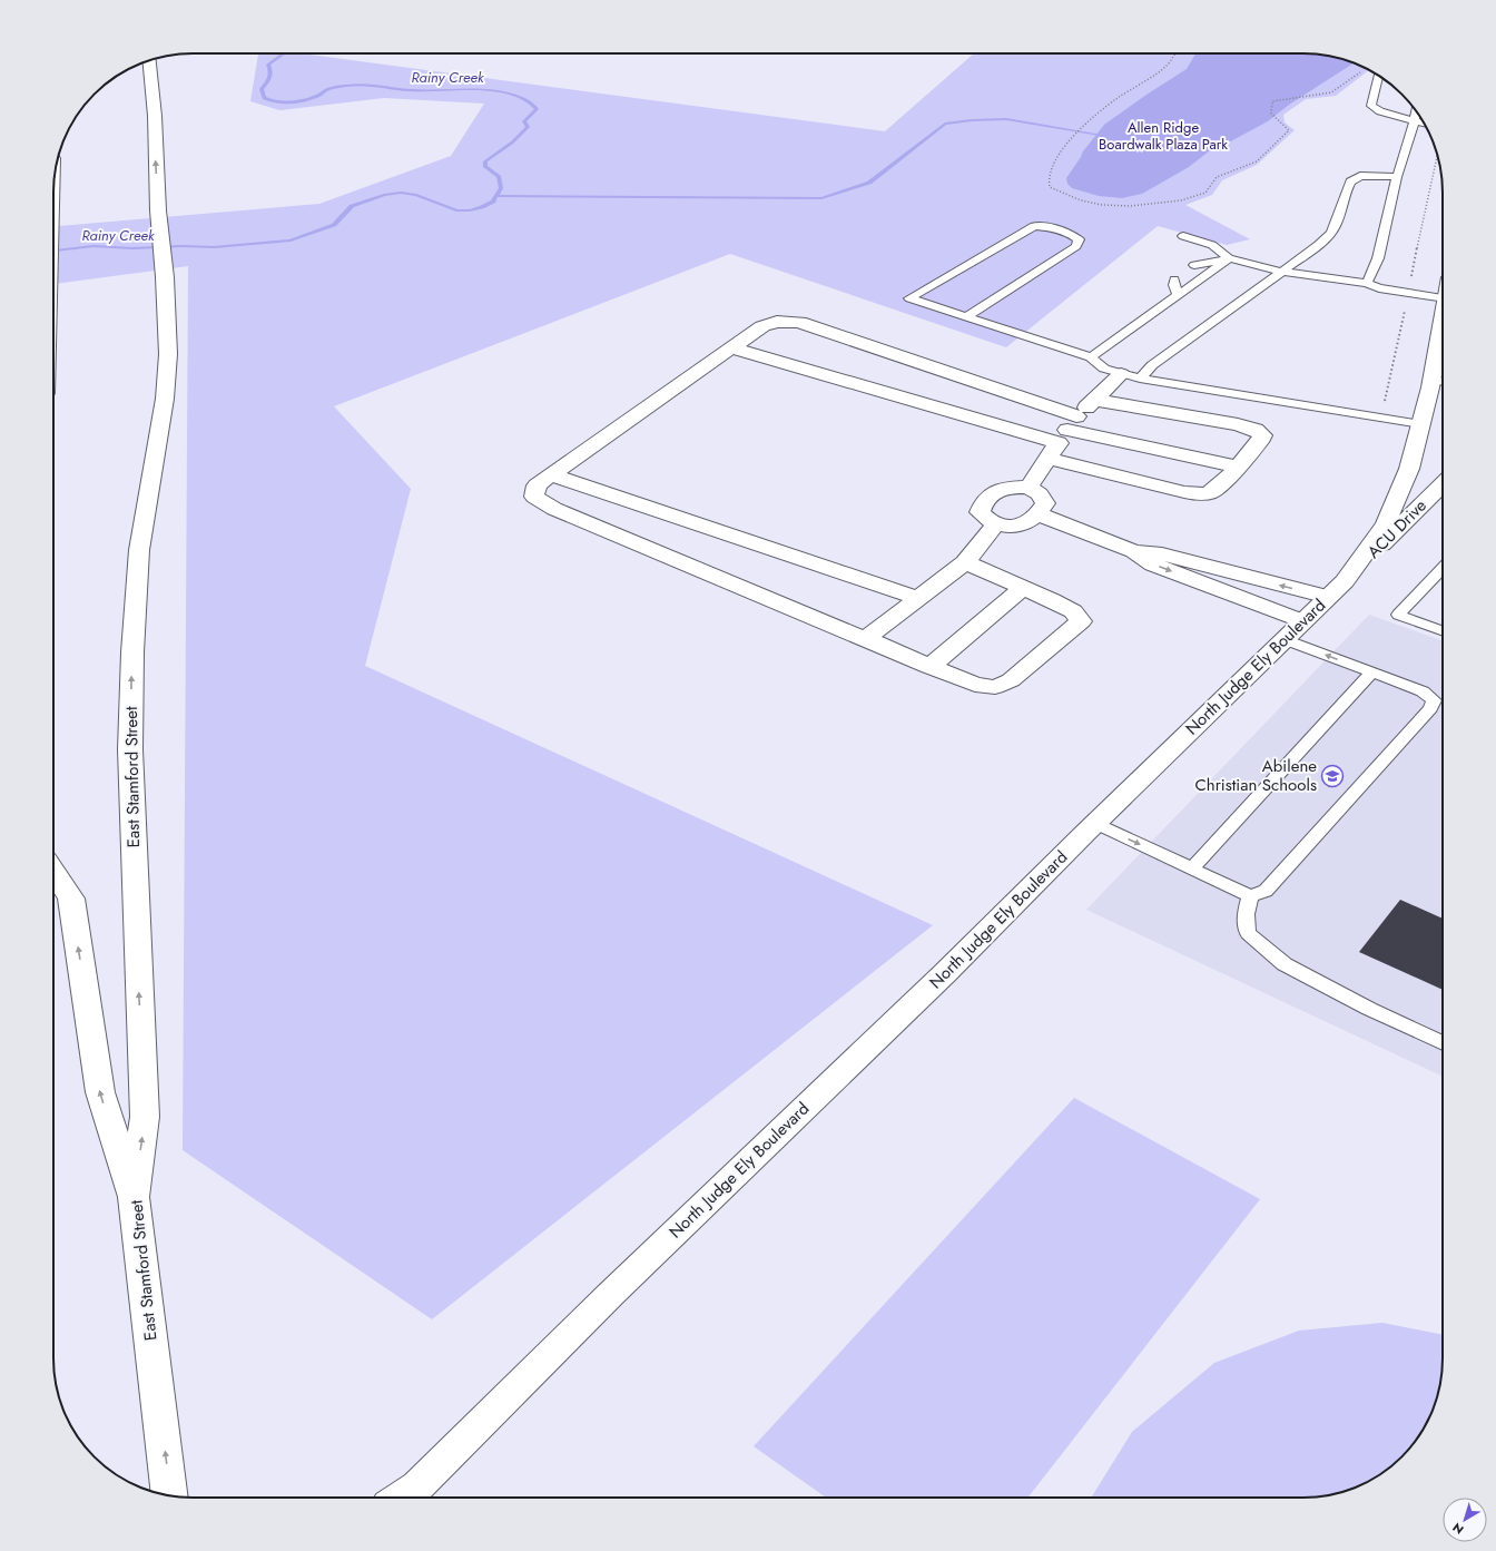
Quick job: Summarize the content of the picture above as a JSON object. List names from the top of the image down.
{
  "streets": {
    "main road": ["ACU Drive", "North Judge Ely Boulevard", "East Stamford Street"]
  },
  "crossings": [
    ["ACU Drive", "North Judge Ely Boulevard"]
  ],
  "one_way": ["East Stamford Street"],
  "water": ["Rainy Creek"],
  "parks": ["Allen Ridge Boardwalk Plaza Park"],
  "places": {
    "school or university": ["Abilene Christian Schools"]
  },
  "north": "bottom left"
}
